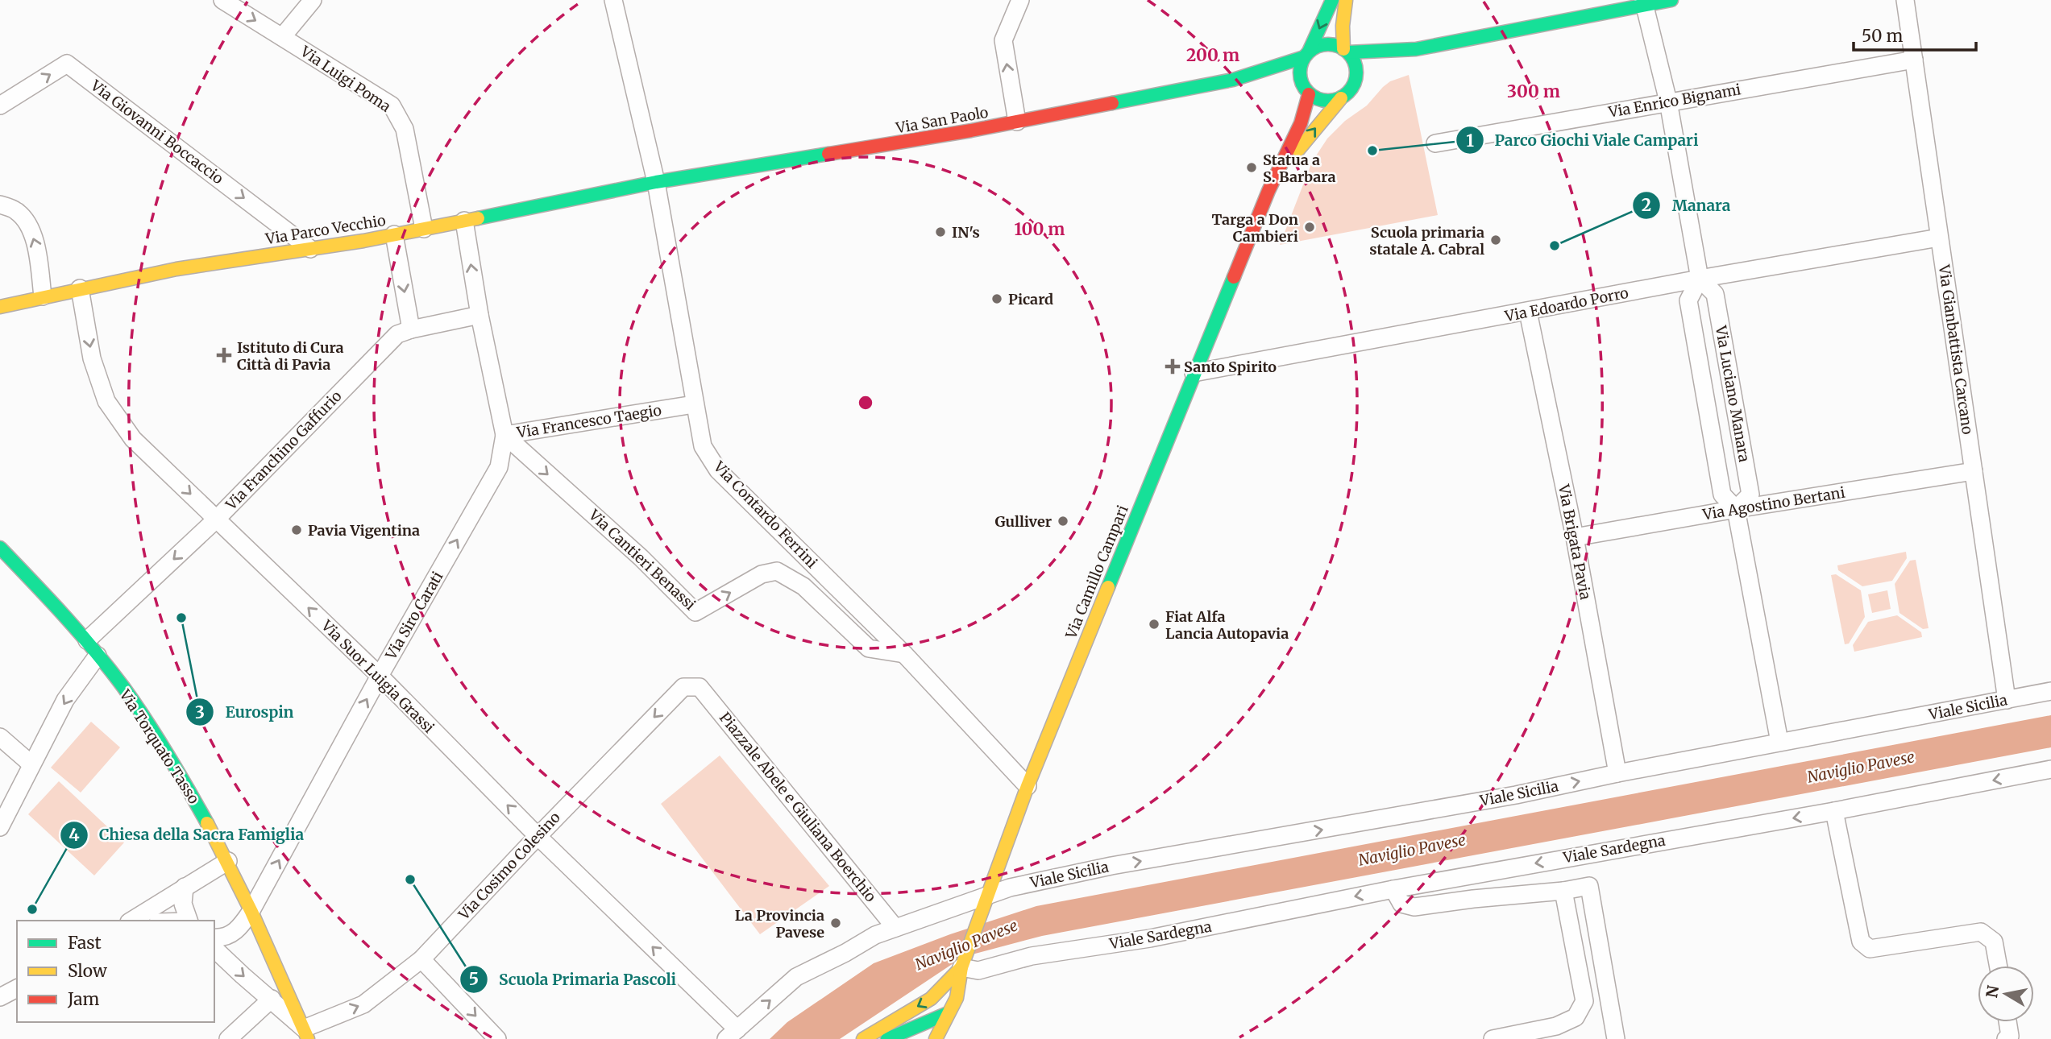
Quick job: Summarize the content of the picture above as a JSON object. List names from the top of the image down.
{
  "streets": {
    "street": [
      "Via Luigi Poma",
      "Via Enrico Bignami",
      "Via San Paolo",
      "Via Giovanni Boccaccio",
      "Via Parco Vecchio",
      "Via Edoardo Porro",
      "Via Gianbattista Carcano",
      "Via Luciano Manara",
      "Via Francesco Taegio",
      "Via Franchino Gaffurio",
      "Via Agostino Bertani",
      "Via Contardo Ferrini",
      "Via Brigata Pavia",
      "Via Cantieri Benassi",
      "Via Camillo Campari",
      "Via Siro Carati",
      "Via Suor Luigia Grassi",
      "Viale Sicilia",
      "Via Torquato Tasso",
      "Piazzale Abele e Giuliana Boerchio",
      "Viale Sardegna",
      "Via Cosimo Colesino"
    ]
  },
  "crossings": [
    ["Via Luigi Poma", "Via Parco Vecchio"],
    ["Via Enrico Bignami", "Via Gianbattista Carcano"],
    ["Via Enrico Bignami", "Via Luciano Manara"],
    ["Via San Paolo", "Via Parco Vecchio"],
    ["Via San Paolo", "Via Contardo Ferrini"],
    ["Via San Paolo", "Via Camillo Campari"],
    ["Via Giovanni Boccaccio", "Via Parco Vecchio"],
    ["Via Parco Vecchio", "Via Francesco Taegio"],
    ["Via Parco Vecchio", "Via Contardo Ferrini"],
    ["Via Parco Vecchio", "Via Suor Luigia Grassi"],
    ["Via Edoardo Porro", "Via Gianbattista Carcano"],
    ["Via Edoardo Porro", "Via Luciano Manara"],
    ["Via Edoardo Porro", "Via Brigata Pavia"],
    ["Via Edoardo Porro", "Via Camillo Campari"],
    ["Via Gianbattista Carcano", "Via Agostino Bertani"],
    ["Via Gianbattista Carcano", "Viale Sicilia"],
    ["Via Luciano Manara", "Via Agostino Bertani"],
    ["Via Luciano Manara", "Viale Sicilia"],
    ["Via Francesco Taegio", "Via Contardo Ferrini"],
    ["Via Francesco Taegio", "Via Cantieri Benassi"],
    ["Via Francesco Taegio", "Via Siro Carati"],
    ["Via Franchino Gaffurio", "Via Suor Luigia Grassi"],
    ["Via Franchino Gaffurio", "Via Torquato Tasso"],
    ["Via Agostino Bertani", "Via Brigata Pavia"],
    ["Via Contardo Ferrini", "Via Cantieri Benassi"],
    ["Via Contardo Ferrini", "Via Camillo Campari"],
    ["Via Brigata Pavia", "Viale Sicilia"],
    ["Via Cantieri Benassi", "Via Siro Carati"],
    ["Via Camillo Campari", "Viale Sicilia"],
    ["Via Camillo Campari", "Viale Sardegna"],
    ["Via Siro Carati", "Via Suor Luigia Grassi"],
    ["Via Siro Carati", "Via Torquato Tasso"],
    ["Via Suor Luigia Grassi", "Viale Sicilia"],
    ["Via Suor Luigia Grassi", "Via Cosimo Colesino"],
    ["Viale Sicilia", "Piazzale Abele e Giuliana Boerchio"],
    ["Via Torquato Tasso", "Via Cosimo Colesino"],
    ["Piazzale Abele e Giuliana Boerchio", "Via Cosimo Colesino"]
  ],
  "one_way": [
    "Via Giovanni Boccaccio",
    "Via Franchino Gaffurio",
    "Via Cantieri Benassi",
    "Via Siro Carati",
    "Viale Sardegna"
  ],
  "water": ["Naviglio Pavese"],
  "places": {
    "other": [
      "Parco Giochi Viale Campari",
      "Statua a S. Barbara",
      "Targa a Don Cambieri",
      "IN's",
      "Scuola primaria statale A. Cabral",
      "Manara",
      "Picard",
      "Gulliver",
      "Pavia Vigentina",
      "Eurospin",
      "Fiat Alfa Lancia Autopavia",
      "Scuola Primaria Pascoli",
      "Chiesa della Sacra Famiglia",
      "La Provincia Pavese"
    ],
    "health": ["Istituto di Cura Città di Pavia", "Santo Spirito"]
  },
  "legend": ["Fast", "Slow", "Jam"],
  "scale_bar": "50 m",
  "north": "left",
  "rings": ["200 m", "300 m", "100 m"]
}
